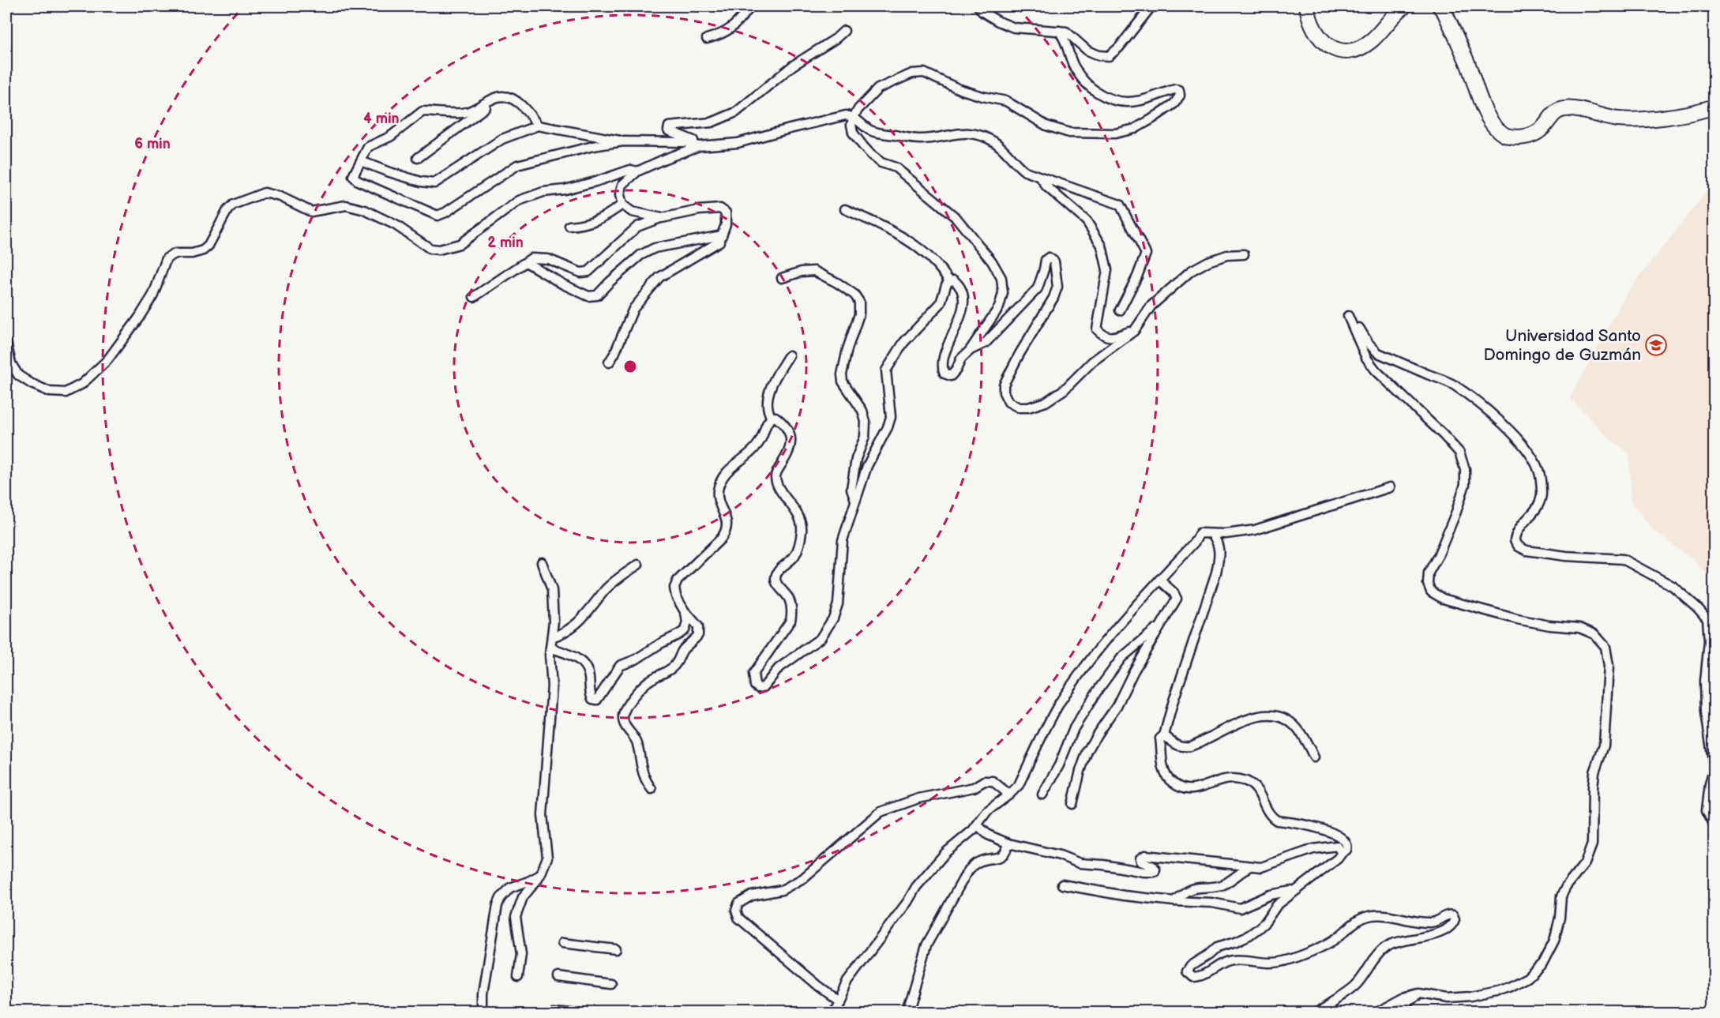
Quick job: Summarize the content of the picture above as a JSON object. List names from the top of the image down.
{
  "places": {
    "school or university": ["Universidad Santo Domingo de Guzmán"]
  },
  "rings": ["4 min", "6 min", "2 min"]
}
